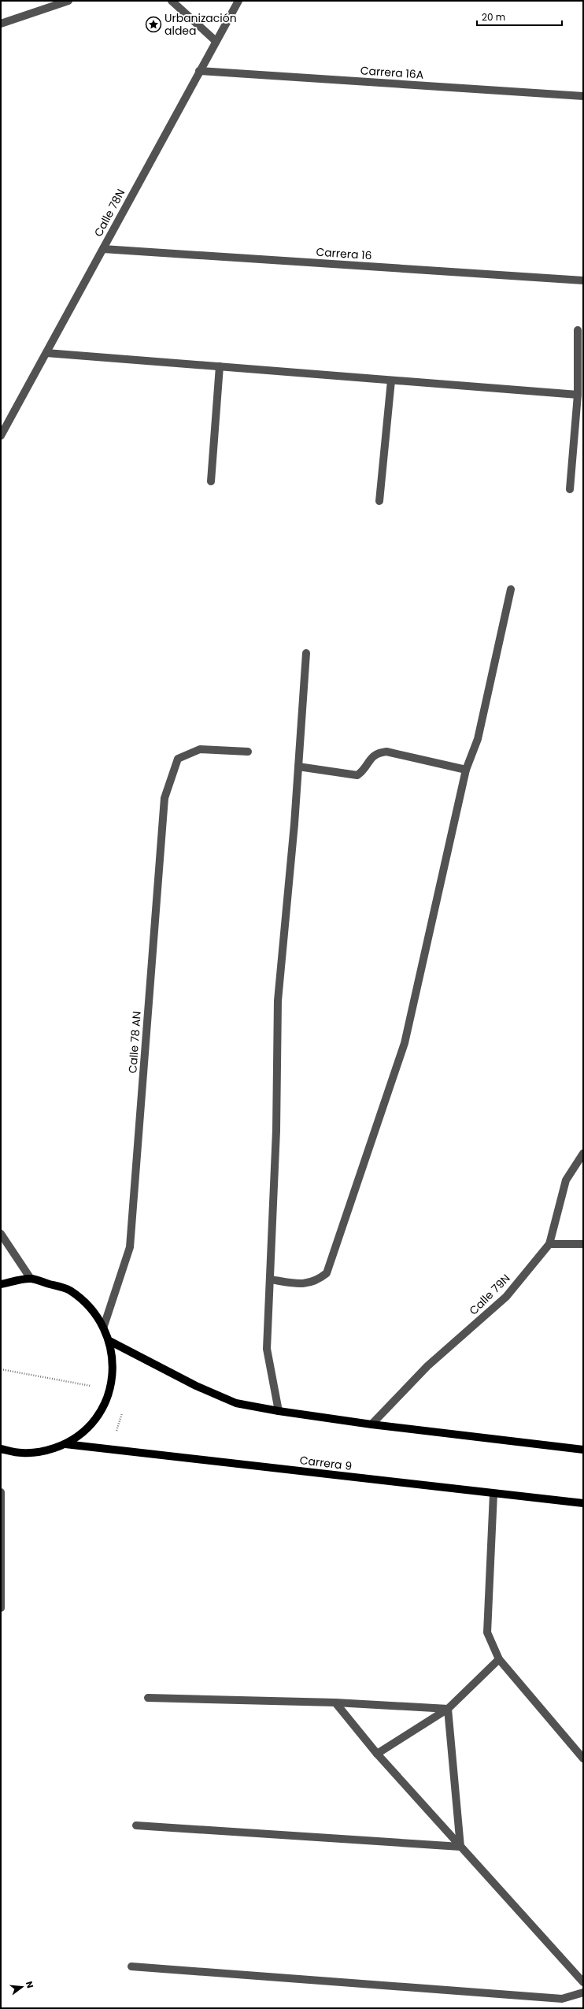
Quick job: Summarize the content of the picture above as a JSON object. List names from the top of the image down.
{
  "streets": {
    "main road": ["Carrera 9"],
    "street": [
      "Carrera 16A",
      "Calle 78N",
      "Carrera 16",
      "Calle 78 AN",
      "Calle 79N"
    ]
  },
  "crossings": [
    ["Carrera 16A", "Calle 78N"],
    ["Calle 78N", "Carrera 16"]
  ],
  "places": {
    "place": ["Urbanización aldea"]
  },
  "scale_bar": "20 m",
  "north": "right"
}
